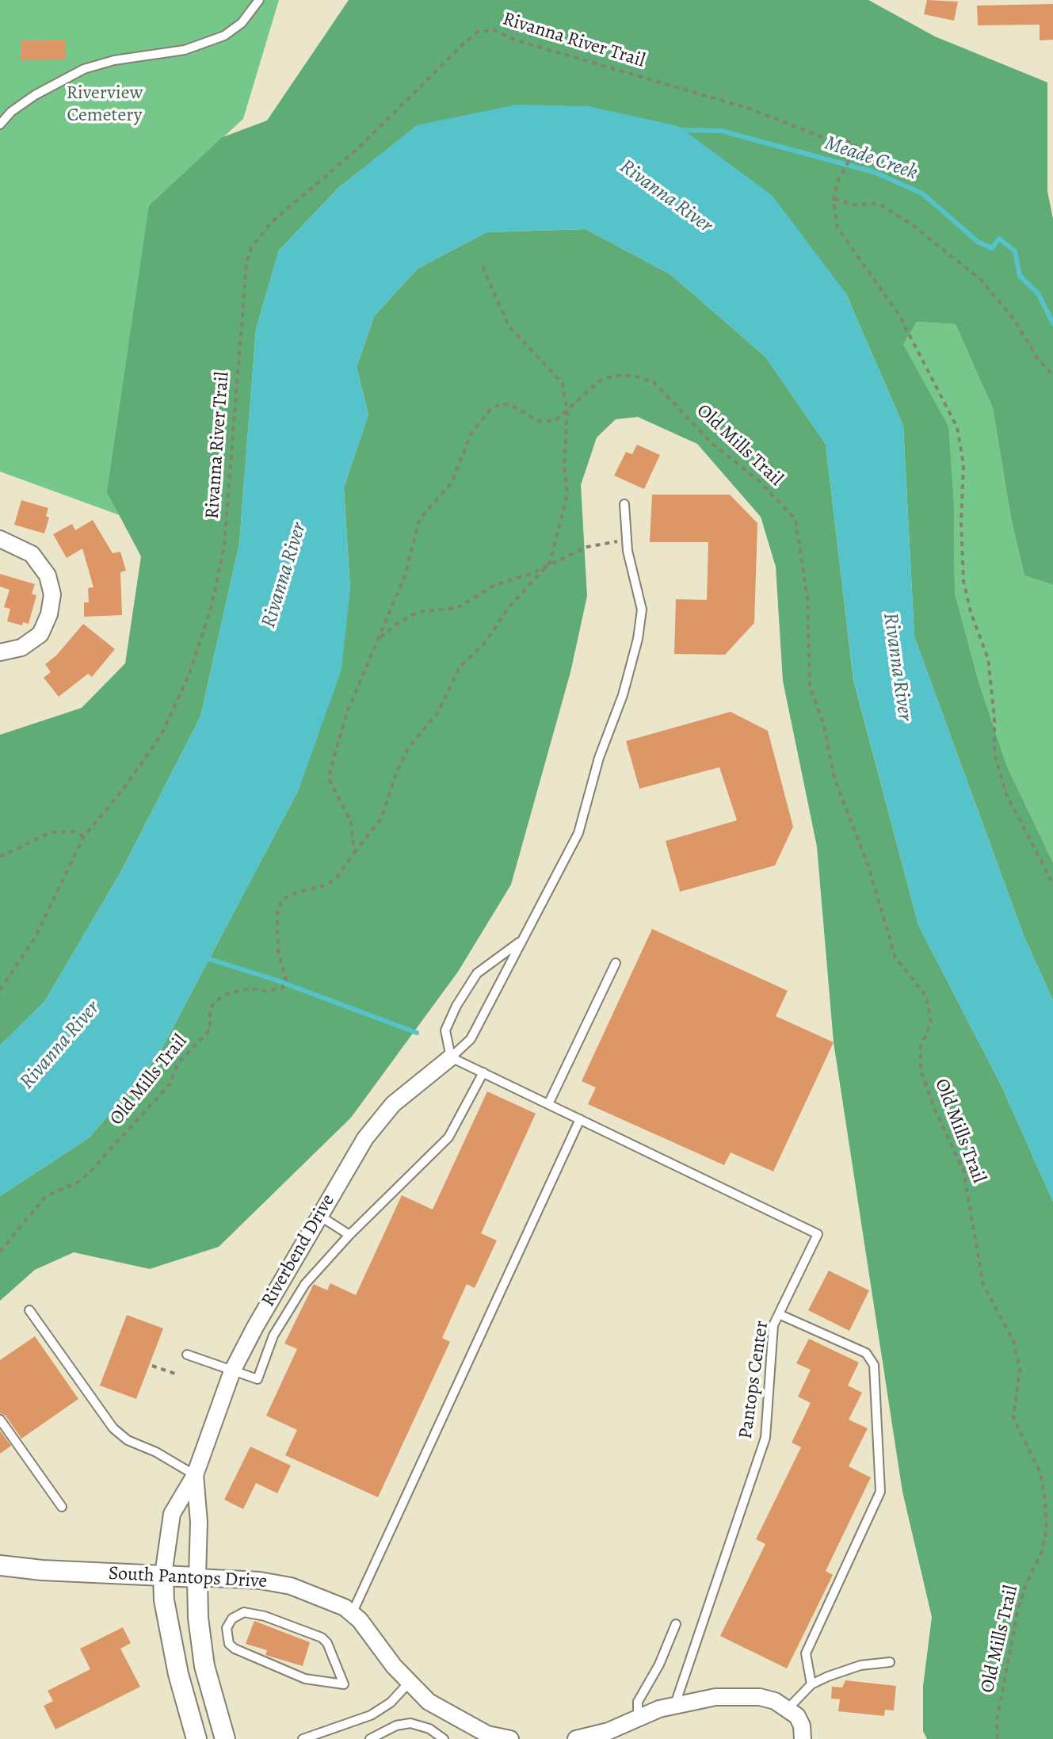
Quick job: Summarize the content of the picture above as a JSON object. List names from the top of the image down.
{
  "streets": {
    "street": ["Riverbend Drive", "South Pantops Drive"],
    "lane": ["Pantops Center"],
    "path": ["Rivanna River Trail", "Old Mills Trail"]
  },
  "crossings": [
    ["Riverbend Drive", "Pantops Center"],
    ["Riverbend Drive", "South Pantops Drive"]
  ],
  "water": ["Meade Creek", "Rivanna River"],
  "parks": ["Riverview Cemetery"]
}
